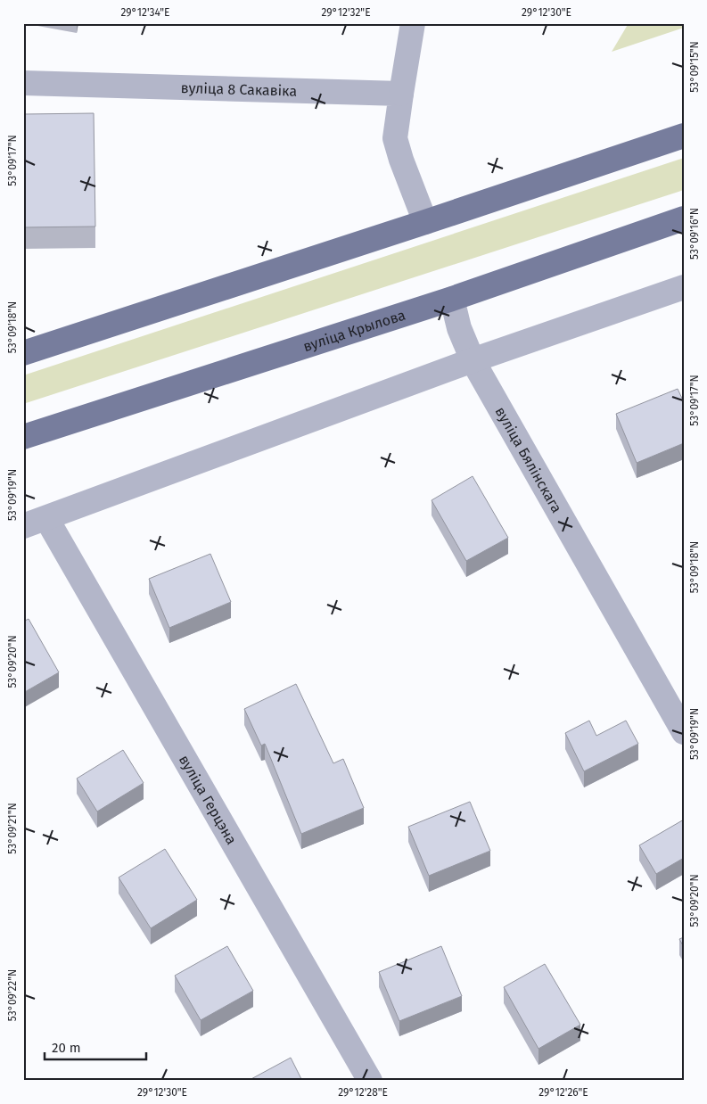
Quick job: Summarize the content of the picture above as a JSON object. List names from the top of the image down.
{
  "streets": {
    "main road": ["вуліца Крылова"],
    "street": ["вуліца 8 Сакавіка", "вуліца Бялінскага", "вуліца Герцэна"]
  },
  "crossings": [
    ["вуліца Крылова", "вуліца Бялінскага"]
  ],
  "scale_bar": "20 m",
  "coordinates": [
    "29°12'34\"E",
    "29°12'32\"E",
    "29°12'30\"E",
    "53°09'15\"N",
    "53°09'17\"N",
    "53°09'16\"N",
    "53°09'18\"N",
    "53°09'19\"N",
    "53°09'20\"N",
    "53°09'21\"N",
    "53°09'22\"N",
    "29°12'28\"E",
    "29°12'26\"E"
  ]
}
